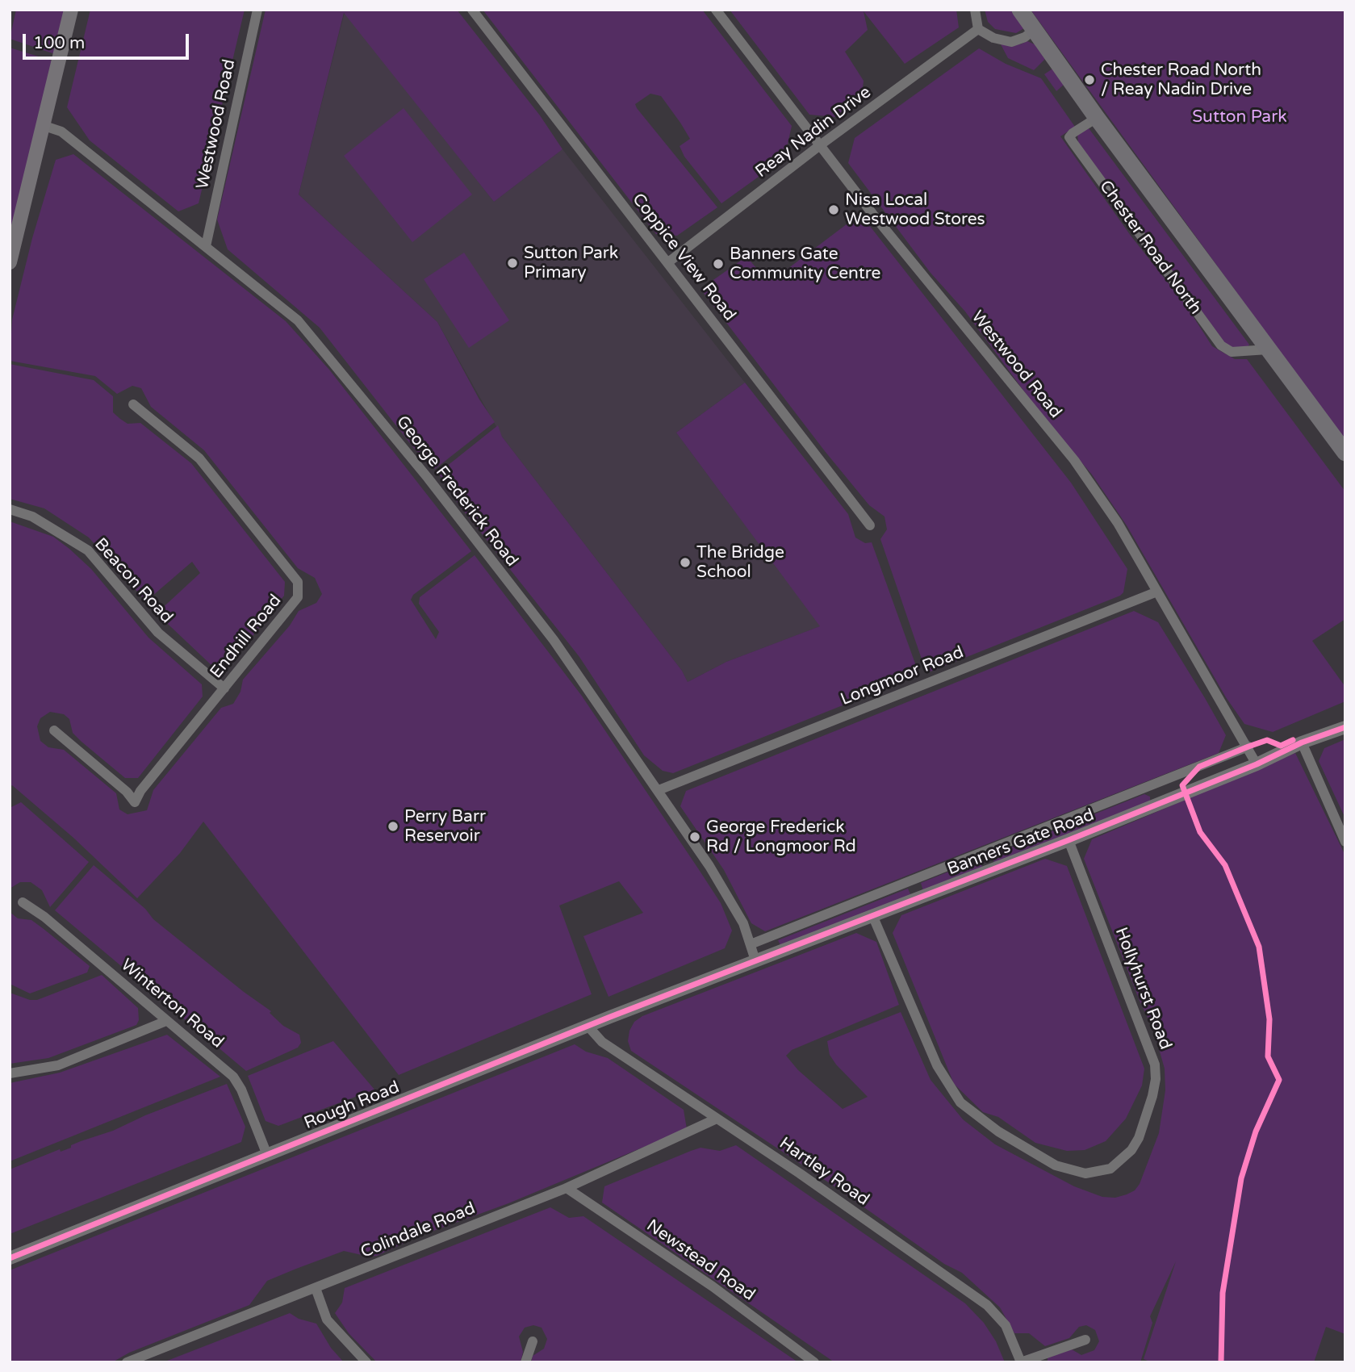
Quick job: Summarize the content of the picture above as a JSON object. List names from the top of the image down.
{
  "streets": {
    "highway": ["Chester Road North"],
    "street": [
      "Westwood Road",
      "Reay Nadin Drive",
      "Coppice View Road",
      "George Frederick Road",
      "Beacon Road",
      "Endhill Road",
      "Longmoor Road",
      "Banners Gate Road",
      "Hollyhurst Road",
      "Winterton Road",
      "Rough Road",
      "Hartley Road",
      "Colindale Road",
      "Newstead Road"
    ]
  },
  "crossings": [
    ["Westwood Road", "Reay Nadin Drive"],
    ["Westwood Road", "George Frederick Road"],
    ["Westwood Road", "Longmoor Road"],
    ["Westwood Road", "Banners Gate Road"],
    ["Reay Nadin Drive", "Coppice View Road"],
    ["George Frederick Road", "Longmoor Road"],
    ["George Frederick Road", "Banners Gate Road"],
    ["Beacon Road", "Endhill Road"],
    ["Banners Gate Road", "Hollyhurst Road"],
    ["Banners Gate Road", "Rough Road"],
    ["Winterton Road", "Rough Road"],
    ["Rough Road", "Hartley Road"],
    ["Hartley Road", "Colindale Road"],
    ["Colindale Road", "Newstead Road"]
  ],
  "parks": ["Sutton Park"],
  "places": [
    "Chester Road North / Reay Nadin Drive",
    "Nisa Local Westwood Stores",
    "Sutton Park Primary",
    "Banners Gate Community Centre",
    "The Bridge School",
    "Perry Barr Reservoir",
    "George Frederick Rd / Longmoor Rd"
  ],
  "scale_bar": "100 m"
}
